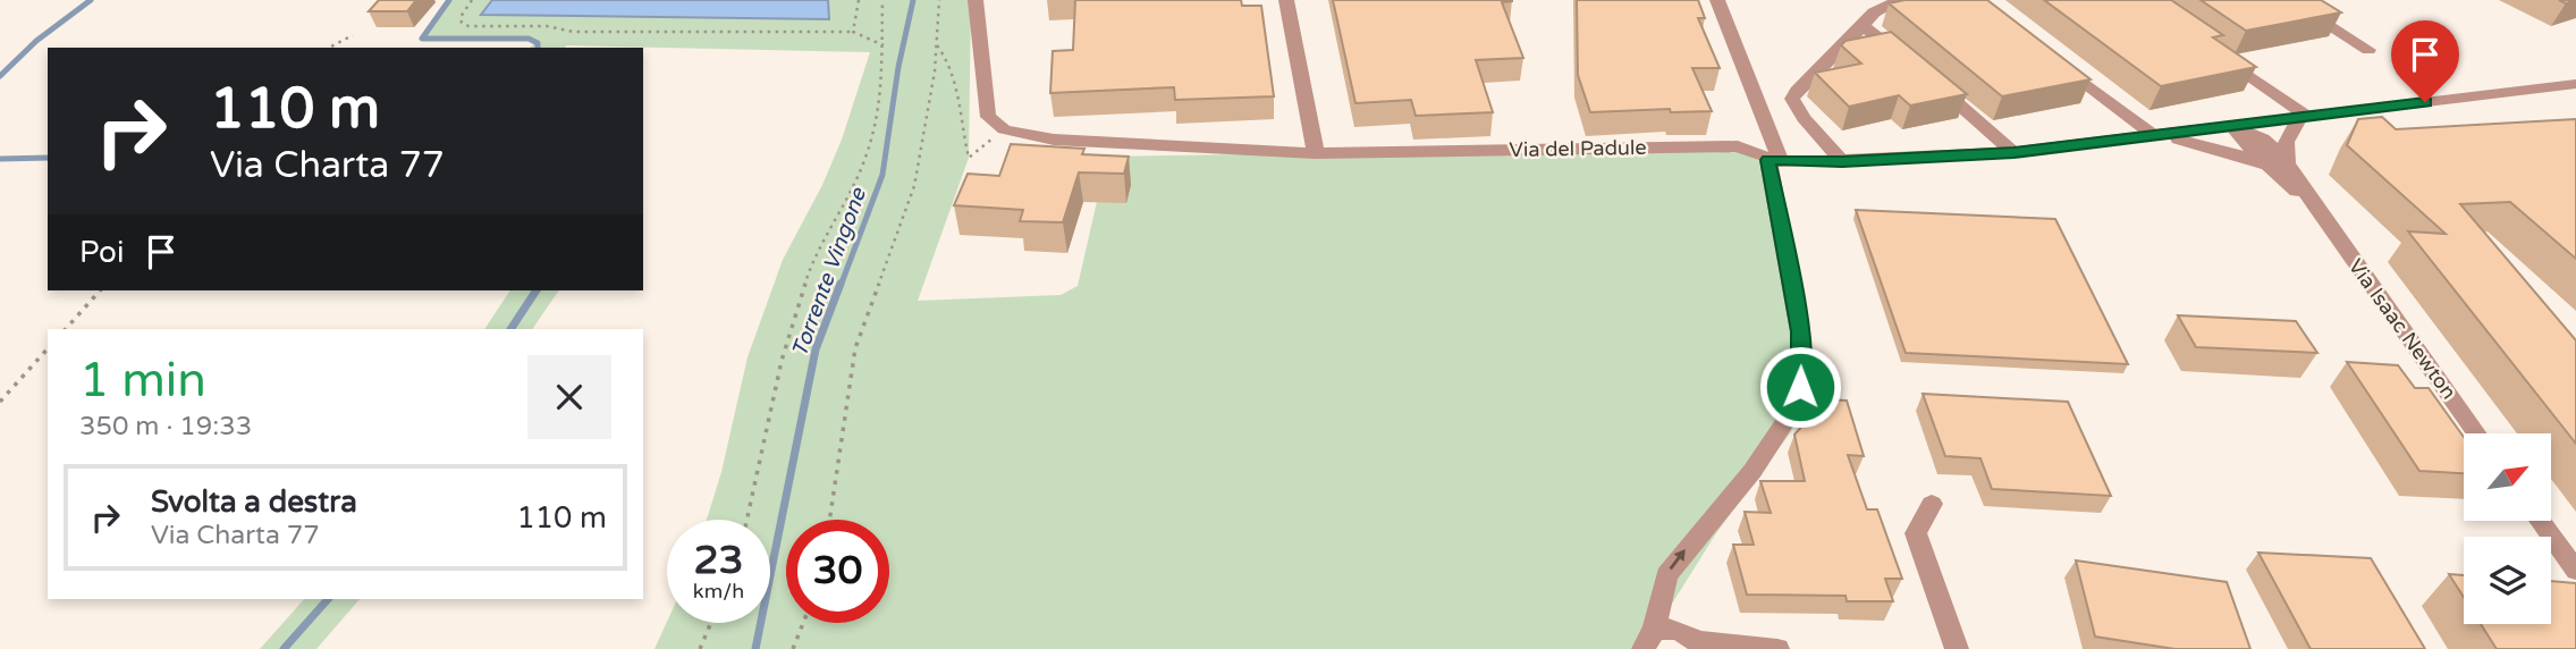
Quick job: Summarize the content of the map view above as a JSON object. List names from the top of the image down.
{
  "streets": {
    "street": ["Via del Padule", "Via Isaac Newton"]
  },
  "water": ["Torrente Vingone"],
  "north": "top right",
  "page": {
    "turn": ["110 m", "Via Charta 77"],
    "then": "Poi",
    "heading": ["1 min", "350 m · 19:33"],
    "list": [
      {
        "name": "Svolta a destra",
        "note": "Via Charta 77",
        "value": "110 m"
      }
    ],
    "speed": "23 km/h",
    "limit": "30"
  }
}
